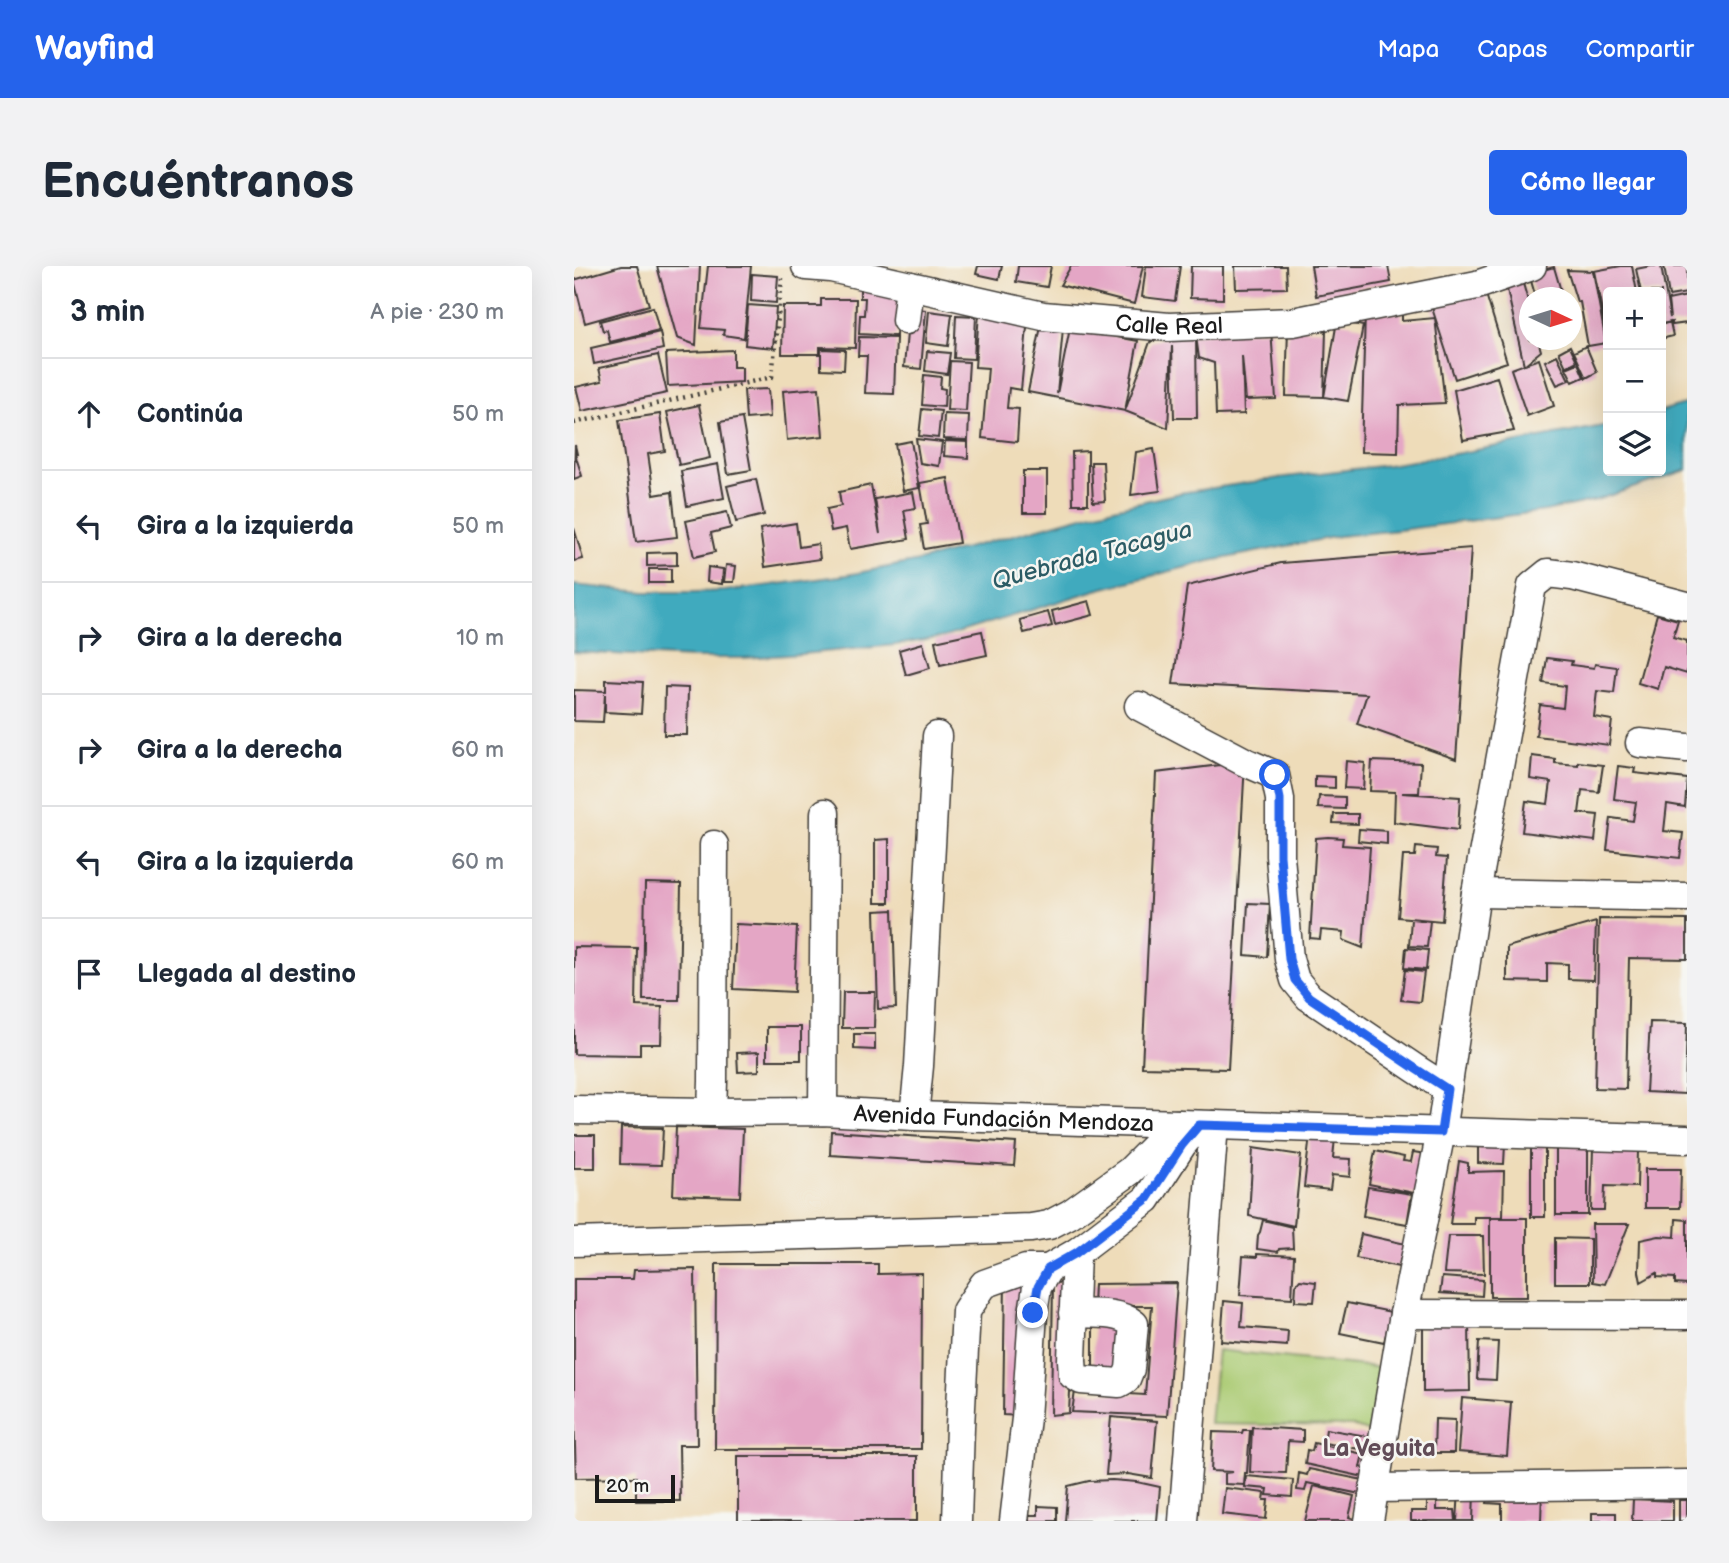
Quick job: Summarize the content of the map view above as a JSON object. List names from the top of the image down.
{
  "streets": {
    "street": ["Calle Real", "Avenida Fundación Mendoza"]
  },
  "districts": ["La Veguita"],
  "water": ["Quebrada Tacagua"],
  "scale_bar": "20 m",
  "north": "right",
  "page": {
    "header": "Wayfind",
    "nav": ["Mapa", "Capas", "Compartir"],
    "buttons": "Cómo llegar",
    "title": "Encuéntranos",
    "heading": ["3 min", "A pie · 230 m"],
    "map_buttons": ["+", "−"],
    "list": [
      ["Continúa", "50 m"],
      ["Gira a la izquierda", "50 m"],
      ["Gira a la derecha", "10 m"],
      ["Gira a la derecha", "60 m"],
      ["Gira a la izquierda", "60 m"],
      "Llegada al destino"
    ],
    "scale": "20 m"
  }
}
